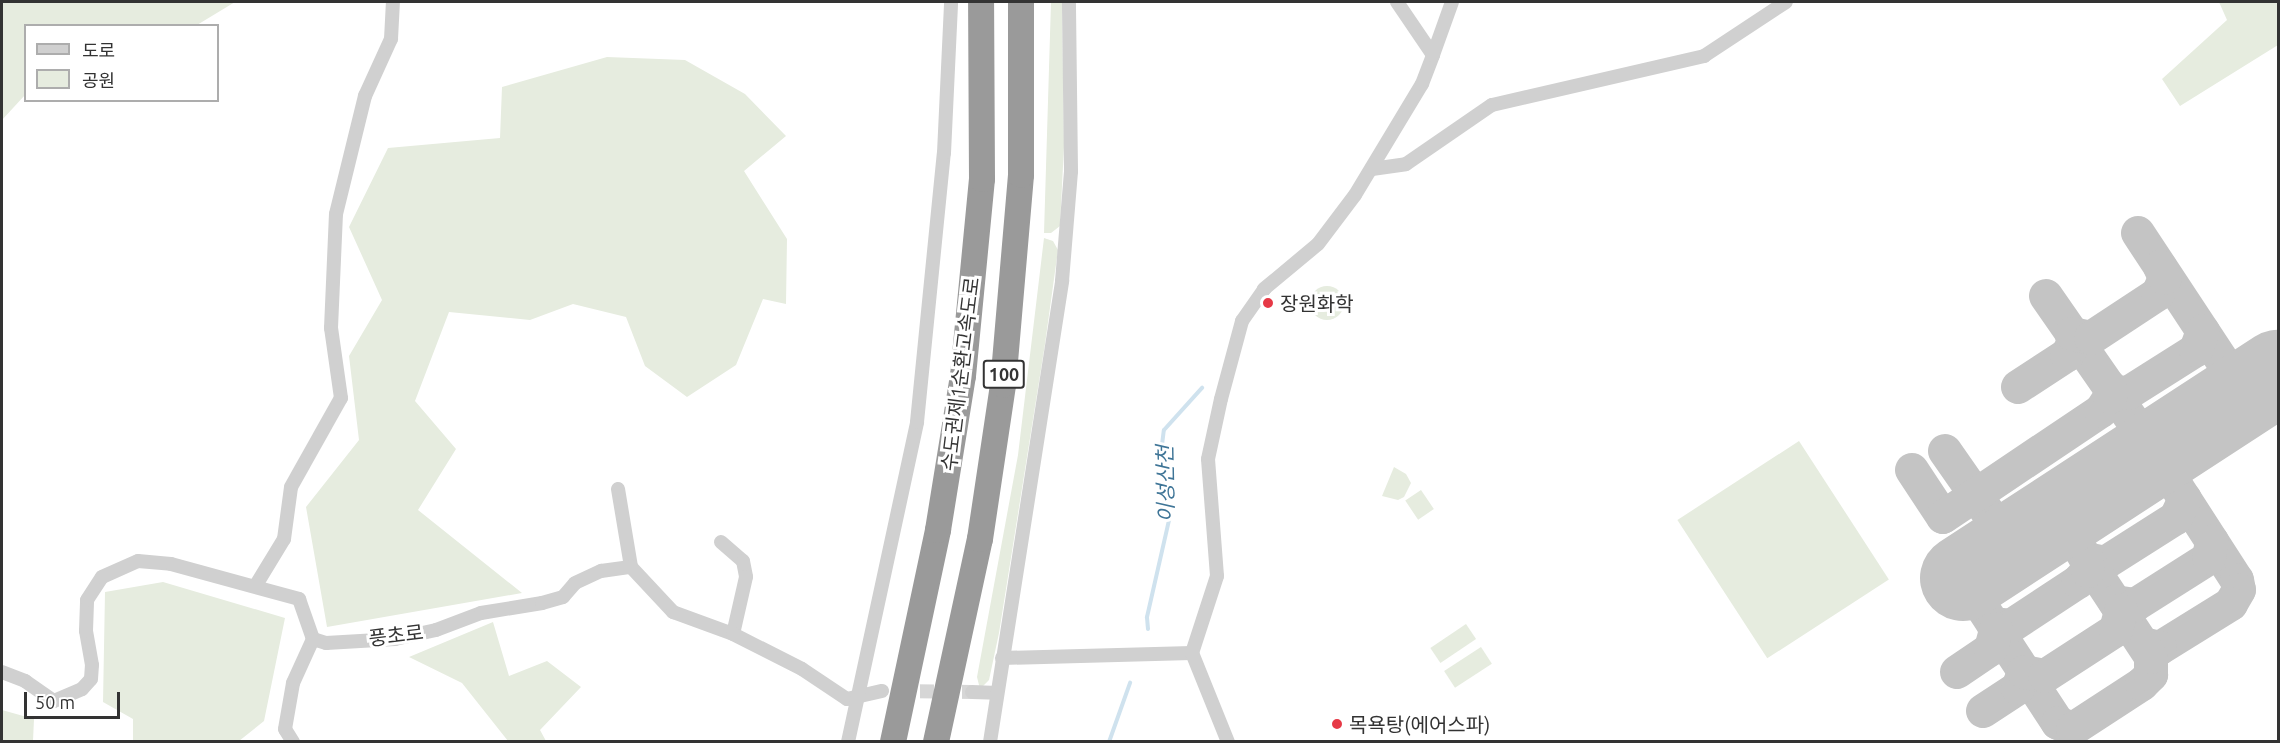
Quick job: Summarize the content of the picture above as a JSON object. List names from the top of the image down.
{
  "streets": {
    "highway": ["수도권제1순환고속도로", "100"],
    "street": ["풍초로"]
  },
  "water": ["이성산천"],
  "places": ["장원화학", "목욕탕(에어스파)"],
  "legend": ["도로", "공원"],
  "scale_bar": "50 m"
}
